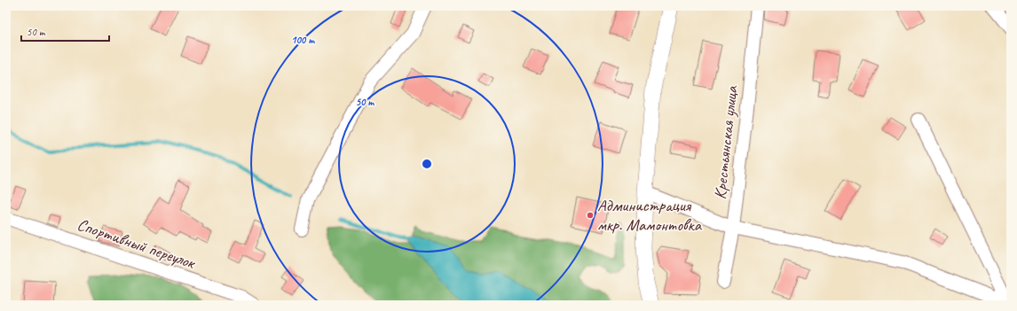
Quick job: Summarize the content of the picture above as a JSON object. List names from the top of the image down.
{
  "streets": {
    "street": ["Крестьянская улица", "Спортивный переулок"]
  },
  "places": ["Администрация мкр. Мамонтовка"],
  "scale_bar": "50 m",
  "rings": ["100 m", "50 m"]
}
